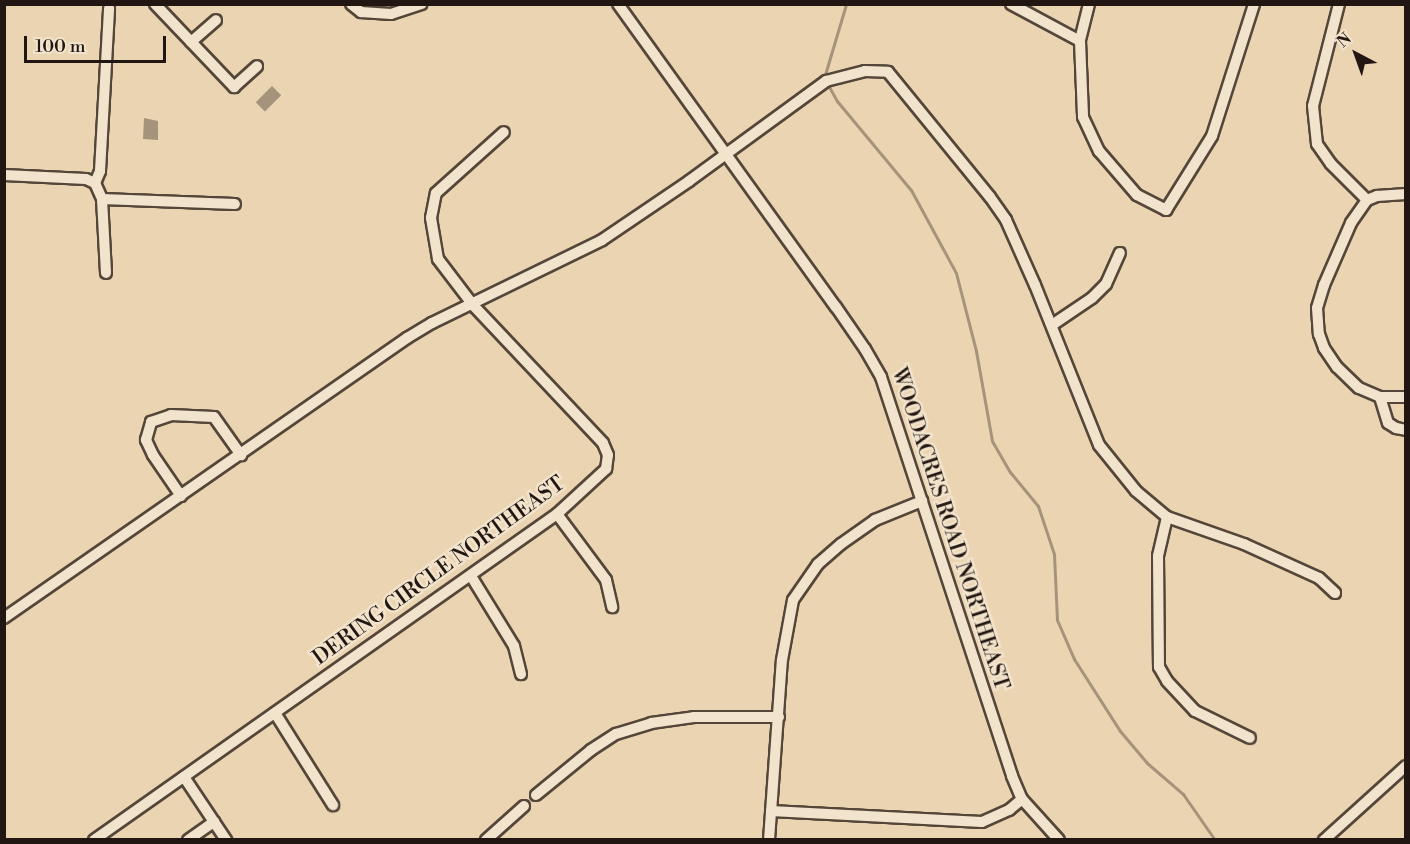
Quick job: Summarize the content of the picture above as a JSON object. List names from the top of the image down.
{
  "streets": {
    "street": ["WOODACRES ROAD NORTHEAST", "DERING CIRCLE NORTHEAST"]
  },
  "scale_bar": "100 m",
  "north": "top left"
}
